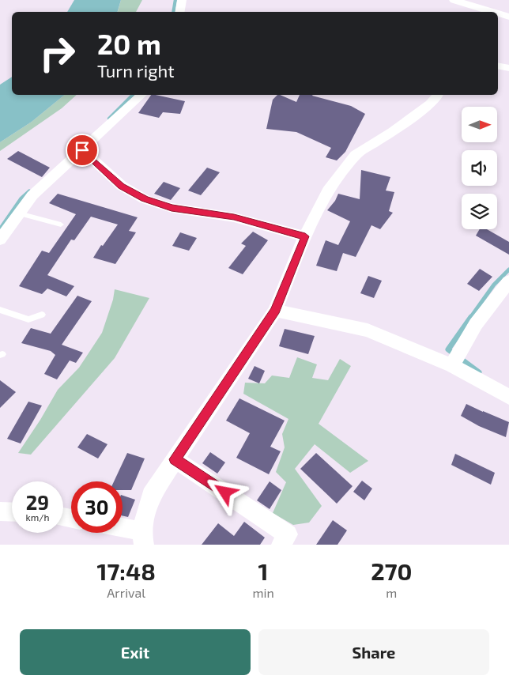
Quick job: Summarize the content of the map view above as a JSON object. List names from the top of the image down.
{
  "north": "right",
  "page": {
    "turn": ["20 m", "Turn right"],
    "speed": "29 km/h",
    "limit": "30",
    "eta": [
      "17:48",
      "Arrival",
      "1",
      "min",
      "270",
      "m"
    ],
    "buttons": ["Exit", "Share"]
  }
}
